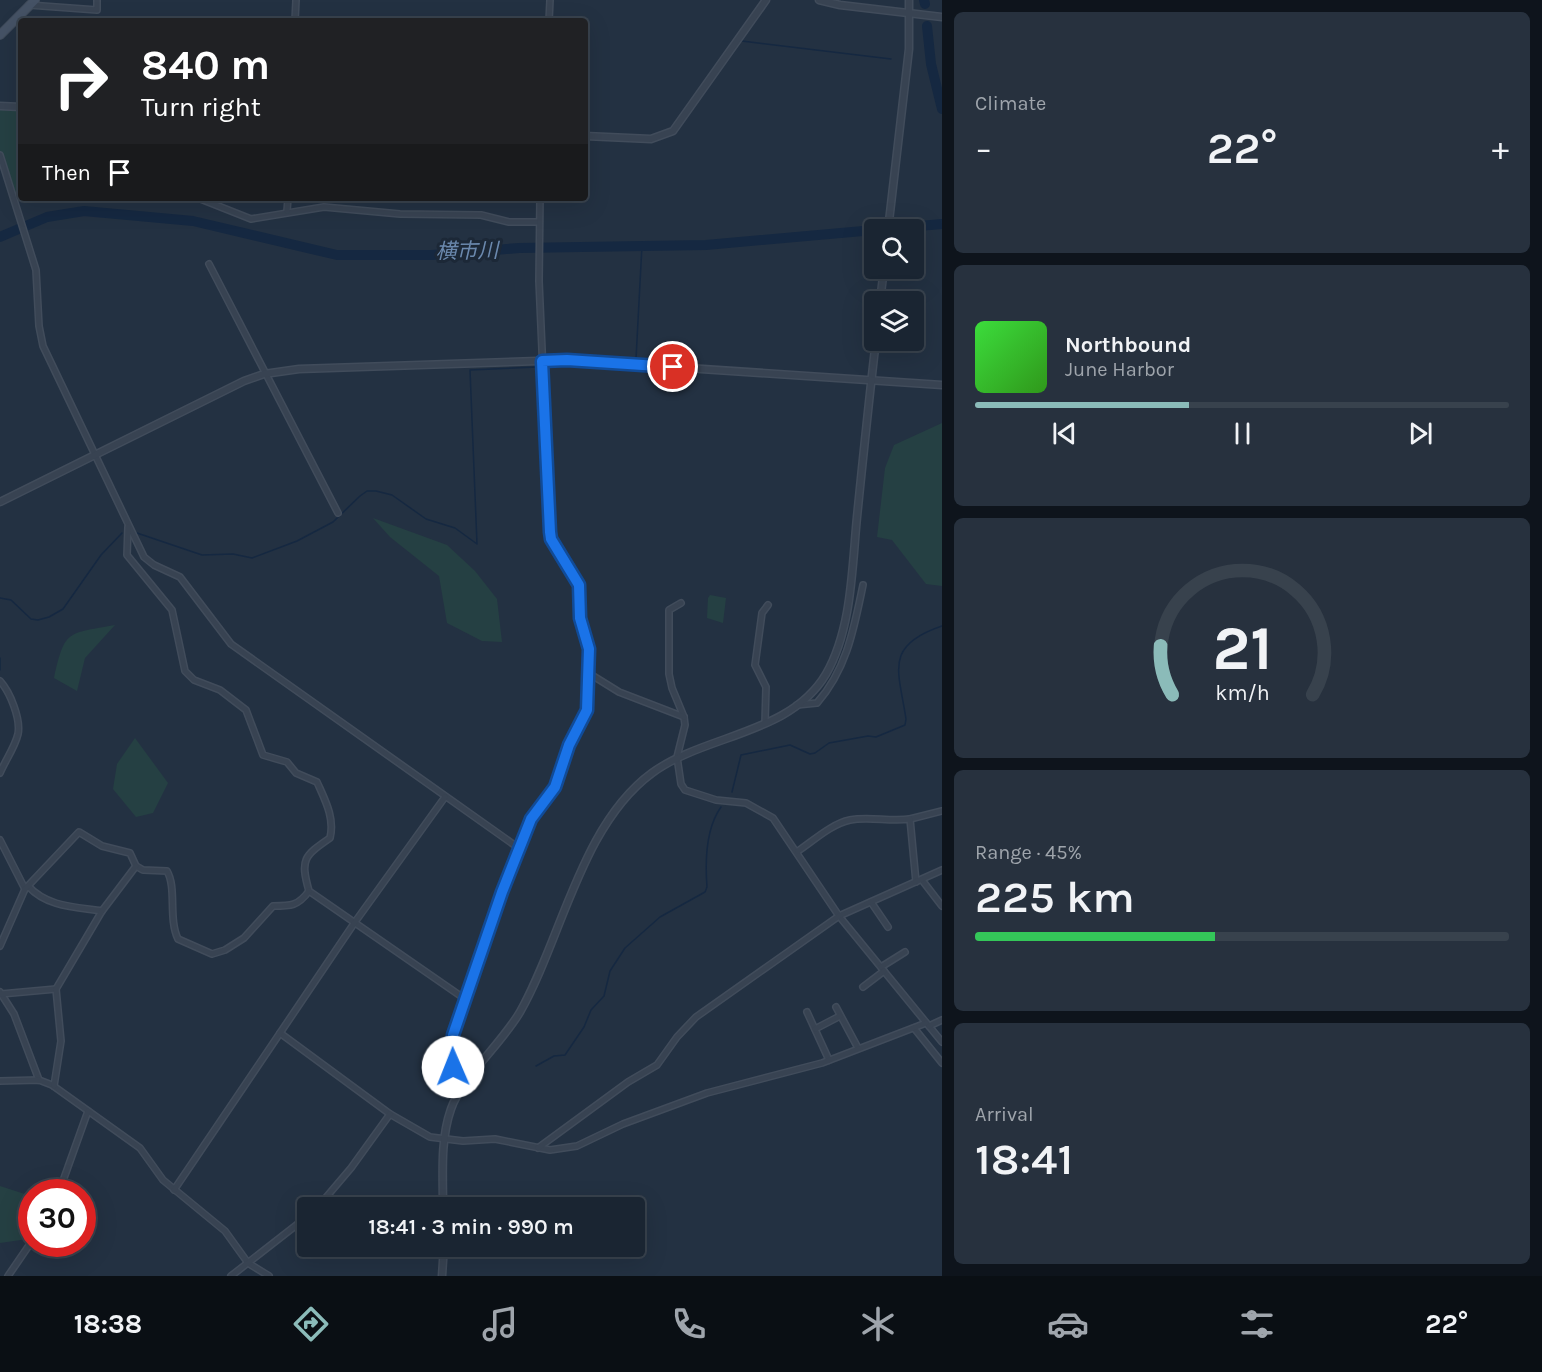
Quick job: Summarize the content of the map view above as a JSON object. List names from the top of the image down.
{
  "water": ["横市川"],
  "page": {
    "tile": [
      "Climate",
      ["Range · 45%", "225 km"],
      ["Arrival", "18:41"]
    ],
    "turn": ["840 m", "Turn right"],
    "heat": ["−", "22°", "+"],
    "then": "Then",
    "song": ["Northbound", "June Harbor"],
    "limit": "30",
    "trip": "18:41 · 3 min · 990 m",
    "tabs": ["18:38", "22°"],
    "gauge": ["21", "km/h"]
  }
}
